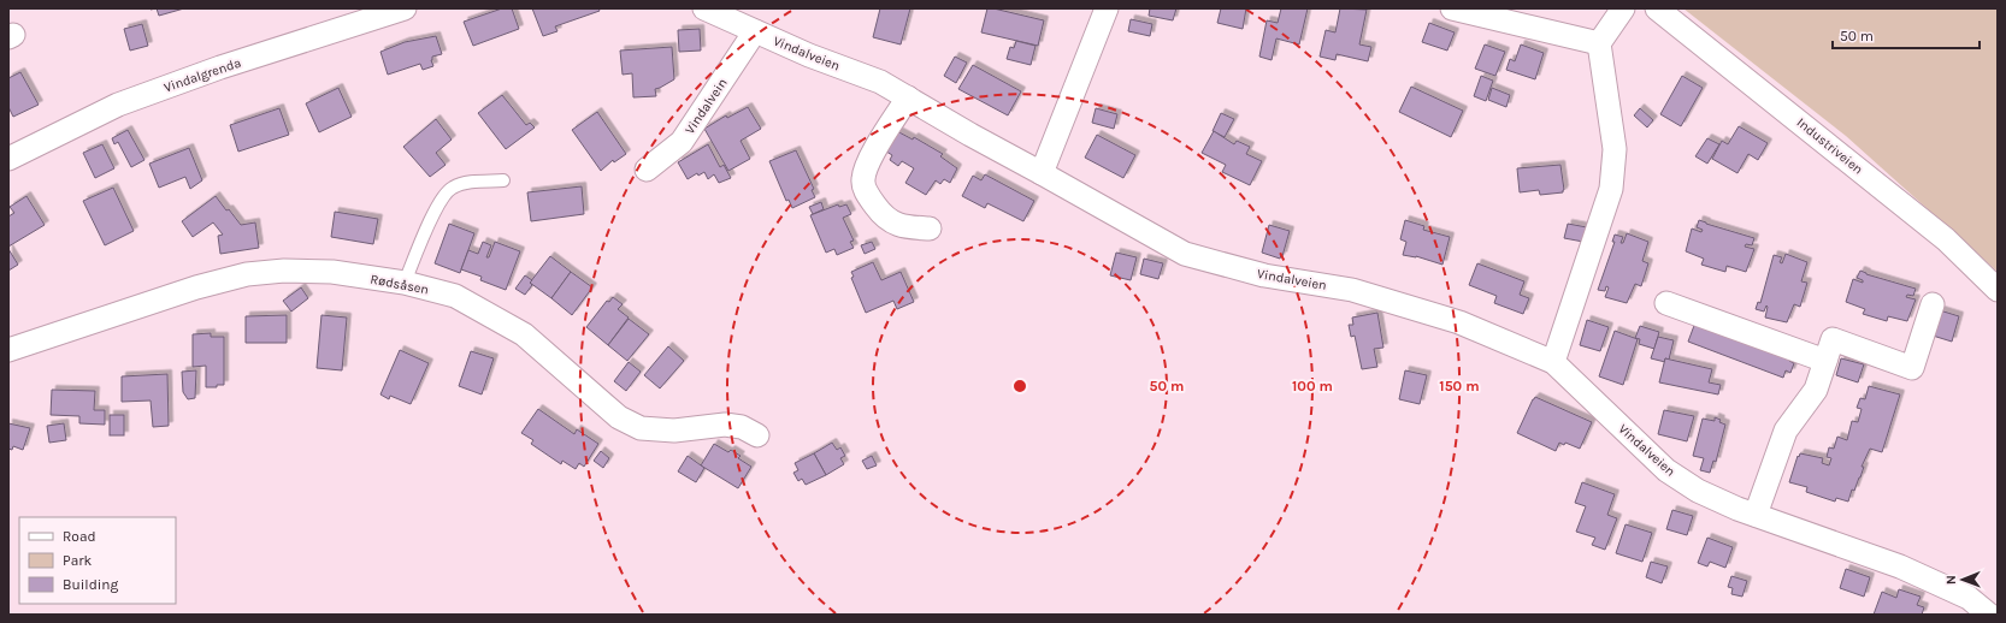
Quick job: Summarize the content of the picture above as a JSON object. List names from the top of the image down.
{
  "streets": {
    "street": [
      "Vindalveien",
      "Vindalgrenda",
      "Vindalvein",
      "Industriveien",
      "Rødsåsen"
    ]
  },
  "crossings": [
    ["Vindalveien", "Vindalvein"]
  ],
  "legend": ["Road", "Park", "Building"],
  "scale_bar": "50 m",
  "north": "left",
  "rings": ["50 m", "100 m", "150 m"]
}
